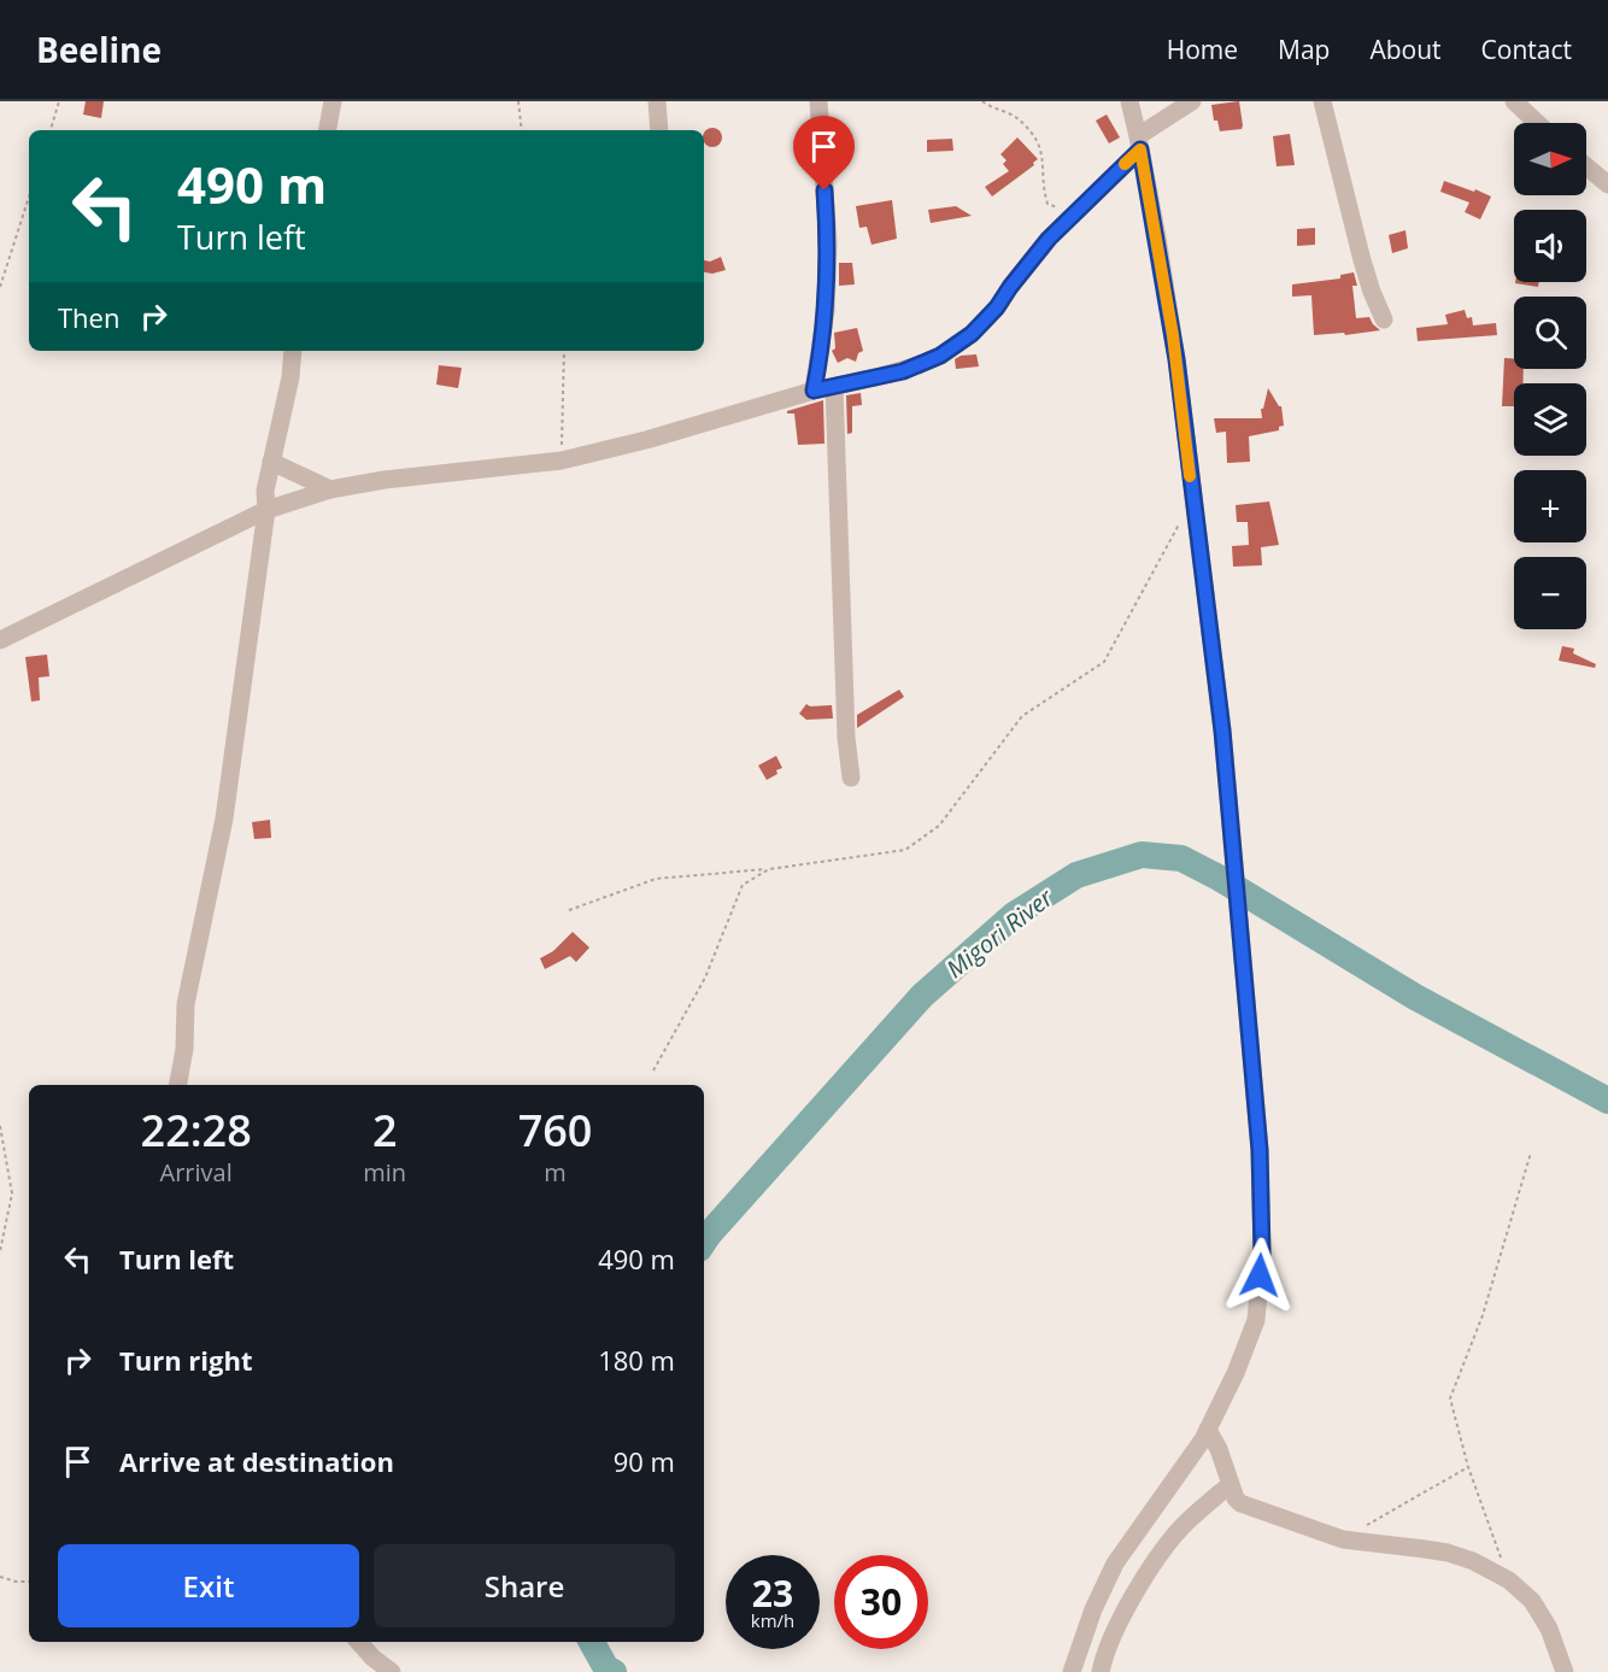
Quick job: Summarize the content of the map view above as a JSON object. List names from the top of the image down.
{
  "water": ["Migori River"],
  "north": "right",
  "page": {
    "header": "Beeline",
    "nav": [
      "Home",
      "Map",
      "About",
      "Contact"
    ],
    "map_buttons": ["+", "−"],
    "turn": ["490 m", "Turn left"],
    "then": "Then",
    "eta": [
      "22:28",
      "Arrival",
      "2",
      "min",
      "760",
      "m"
    ],
    "list": [
      {
        "name": "Turn left",
        "value": "490 m"
      },
      {
        "name": "Turn right",
        "value": "180 m"
      },
      {
        "name": "Arrive at destination",
        "value": "90 m"
      }
    ],
    "buttons": ["Exit", "Share"],
    "speed": "23 km/h",
    "limit": "30"
  }
}
